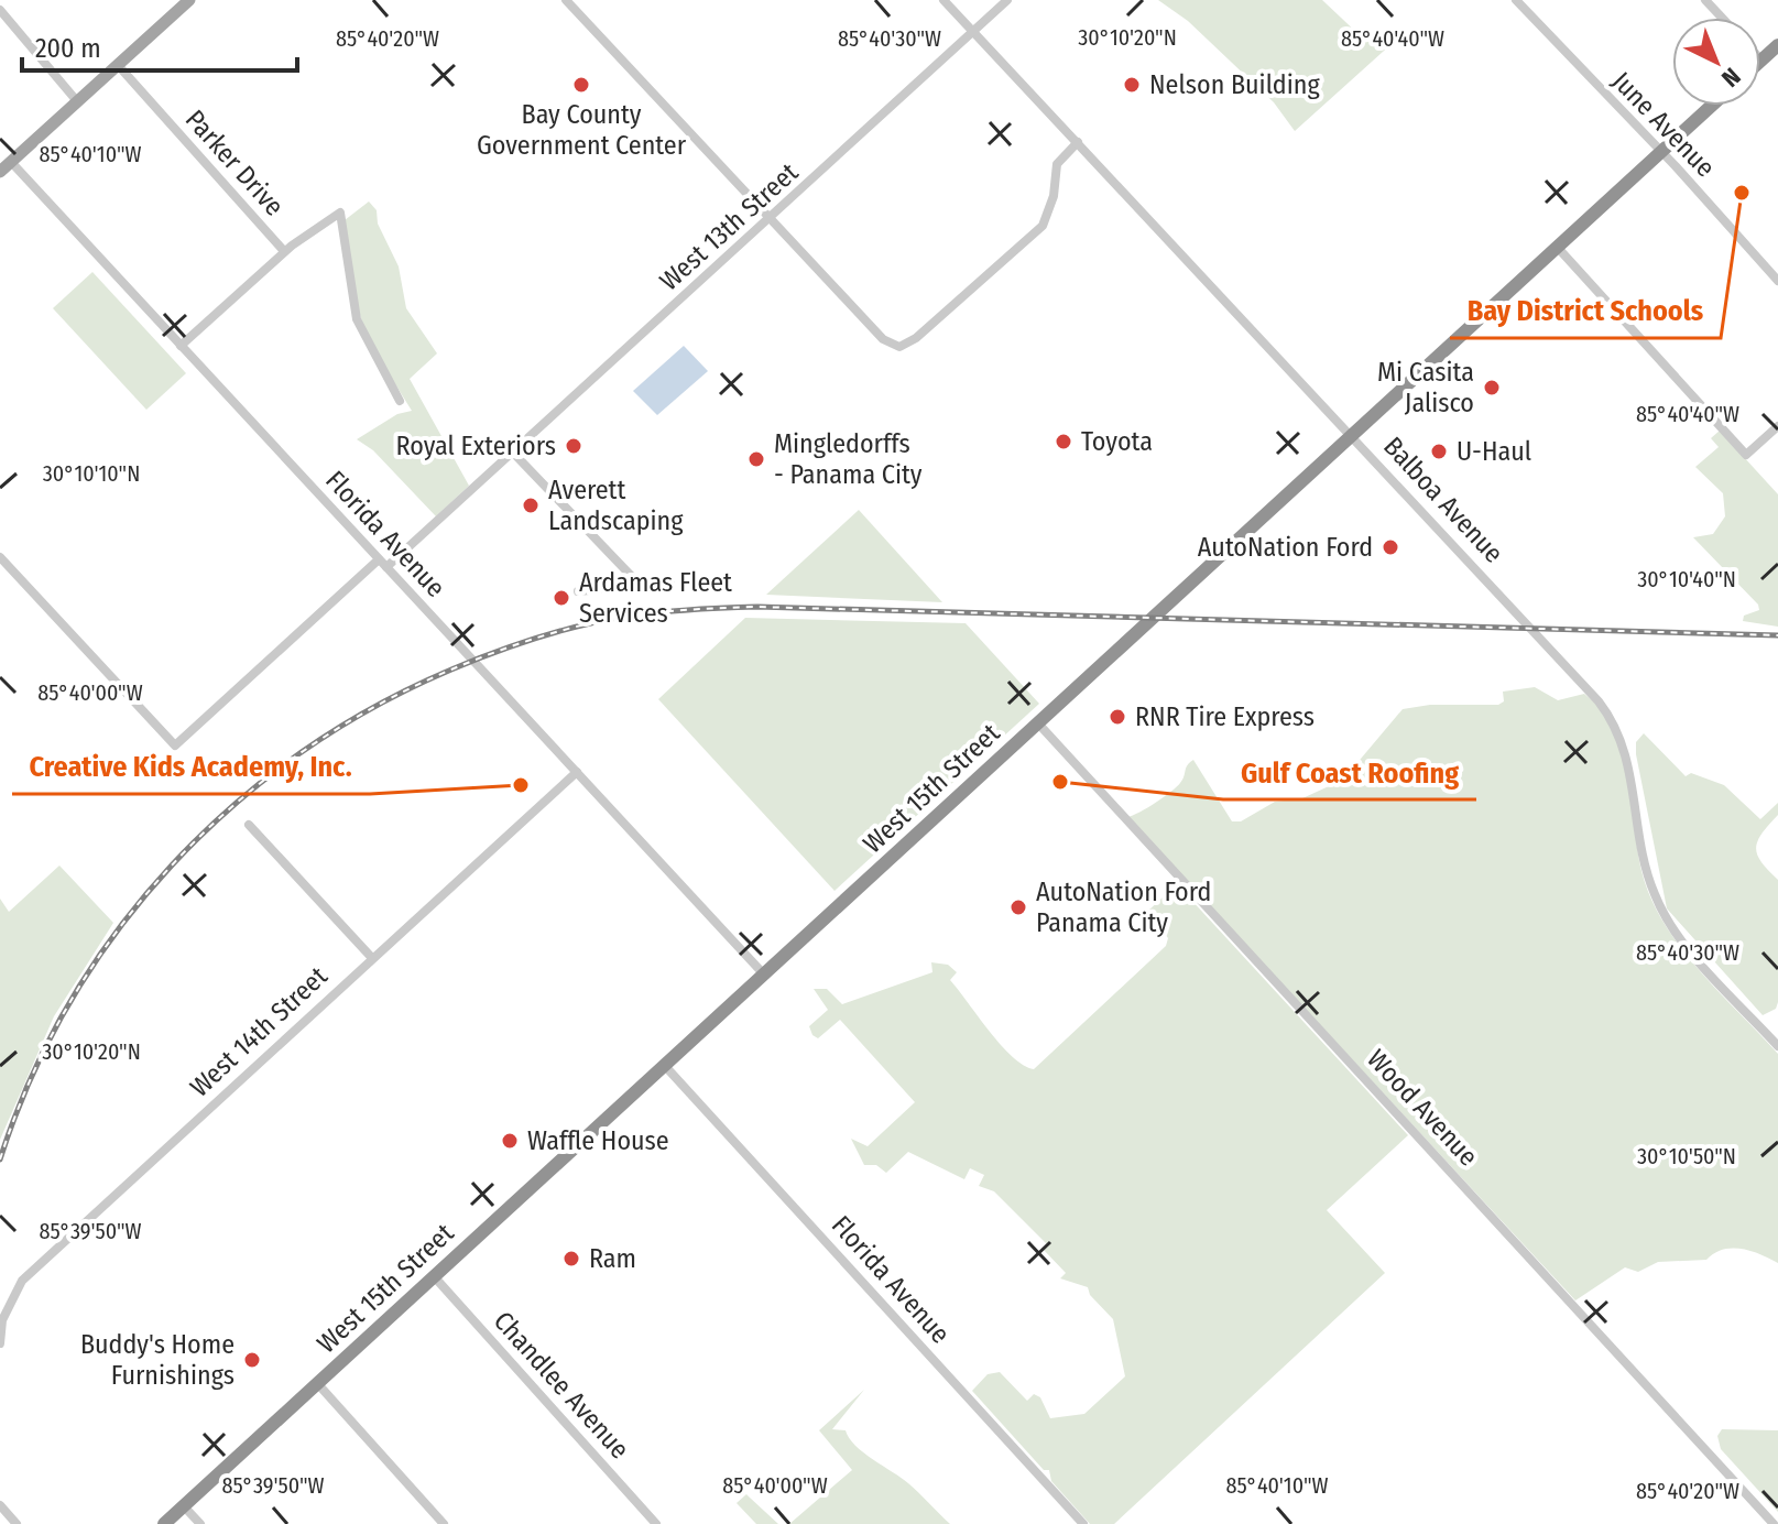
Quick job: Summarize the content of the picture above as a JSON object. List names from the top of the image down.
{
  "streets": {
    "highway": ["West 15th Street"],
    "street": [
      "June Avenue",
      "Parker Drive",
      "West 13th Street",
      "Balboa Avenue",
      "Florida Avenue",
      "West 14th Street",
      "Wood Avenue",
      "Chandlee Avenue"
    ]
  },
  "crossings": [
    ["June Avenue", "West 15th Street"],
    ["West 13th Street", "Balboa Avenue"],
    ["West 13th Street", "Florida Avenue"],
    ["Balboa Avenue", "West 15th Street"],
    ["Florida Avenue", "West 15th Street"],
    ["Florida Avenue", "West 14th Street"],
    ["West 15th Street", "Wood Avenue"],
    ["West 15th Street", "Chandlee Avenue"]
  ],
  "places": [
    "Bay County Government Center",
    "Nelson Building",
    "Bay District Schools",
    "Mi Casita Jalisco",
    "Toyota",
    "Royal Exteriors",
    "U-Haul",
    "Mingledorffs - Panama City",
    "Averett Landscaping",
    "AutoNation Ford",
    "Ardamas Fleet Services",
    "RNR Tire Express",
    "Gulf Coast Roofing",
    "Creative Kids Academy, Inc.",
    "AutoNation Ford Panama City",
    "Waffle House",
    "Ram",
    "Buddy's Home Furnishings"
  ],
  "scale_bar": "200 m",
  "north": "bottom right",
  "coordinates": [
    "30°10'20\"N",
    "85°40'20\"W",
    "85°40'30\"W",
    "85°40'40\"W",
    "85°40'10\"W",
    "30°10'10\"N",
    "30°10'40\"N",
    "85°40'00\"W",
    "30°10'50\"N",
    "85°39'50\"W"
  ]
}
